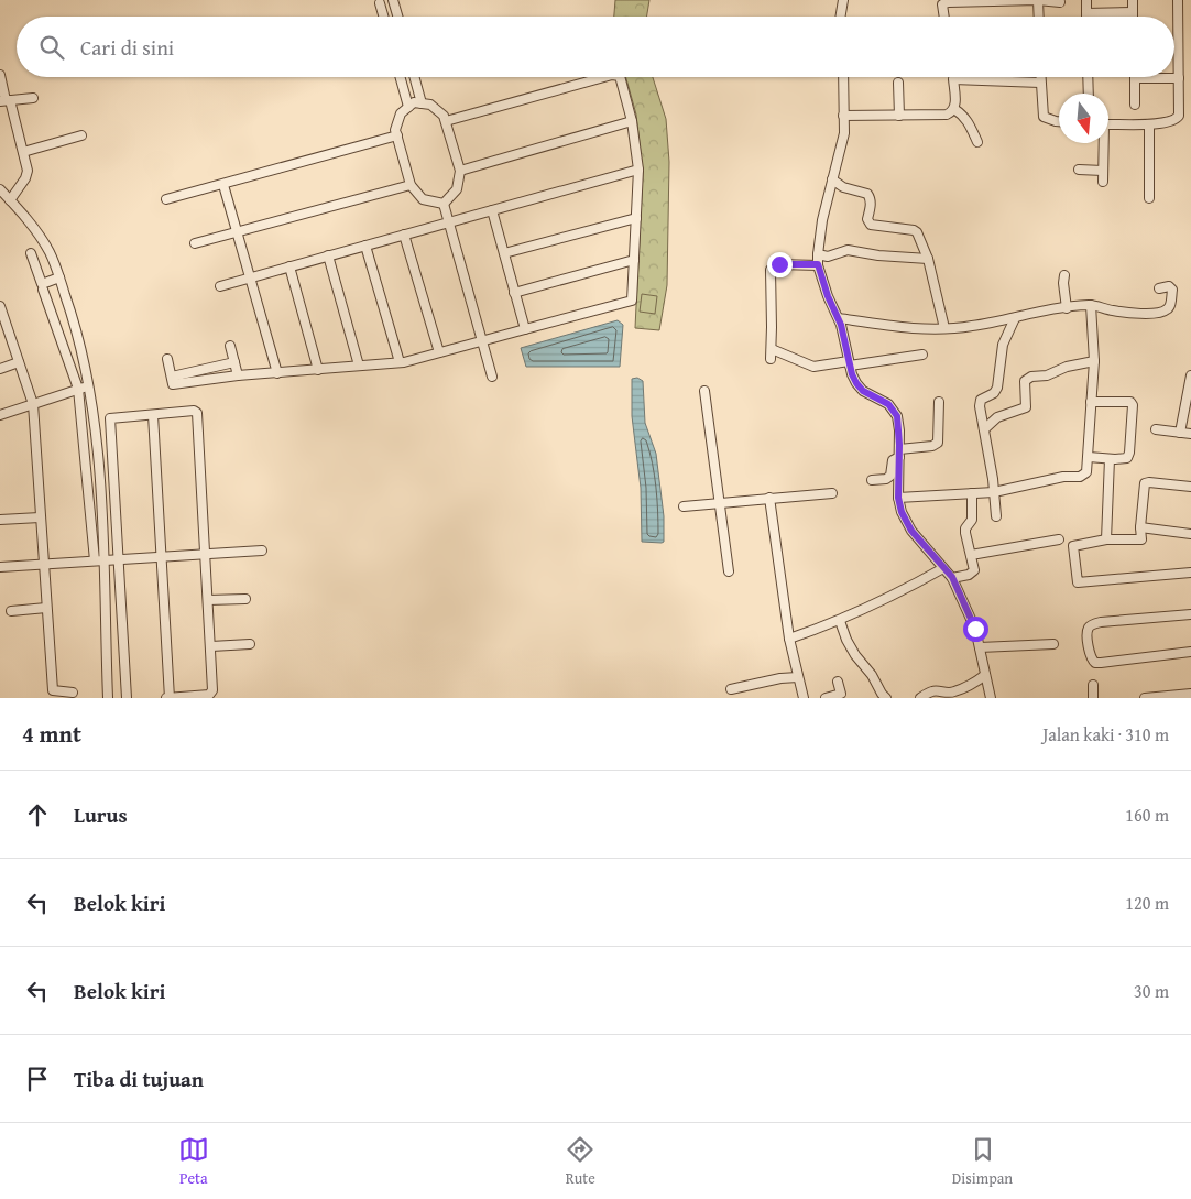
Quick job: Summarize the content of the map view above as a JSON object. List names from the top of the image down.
{
  "north": "bottom",
  "page": {
    "search": "Cari di sini",
    "heading": ["4 mnt", "Jalan kaki · 310 m"],
    "list": [
      ["Lurus", "160 m"],
      ["Belok kiri", "120 m"],
      ["Belok kiri", "30 m"],
      "Tiba di tujuan"
    ],
    "nav": ["Peta", "Rute", "Disimpan"]
  }
}
